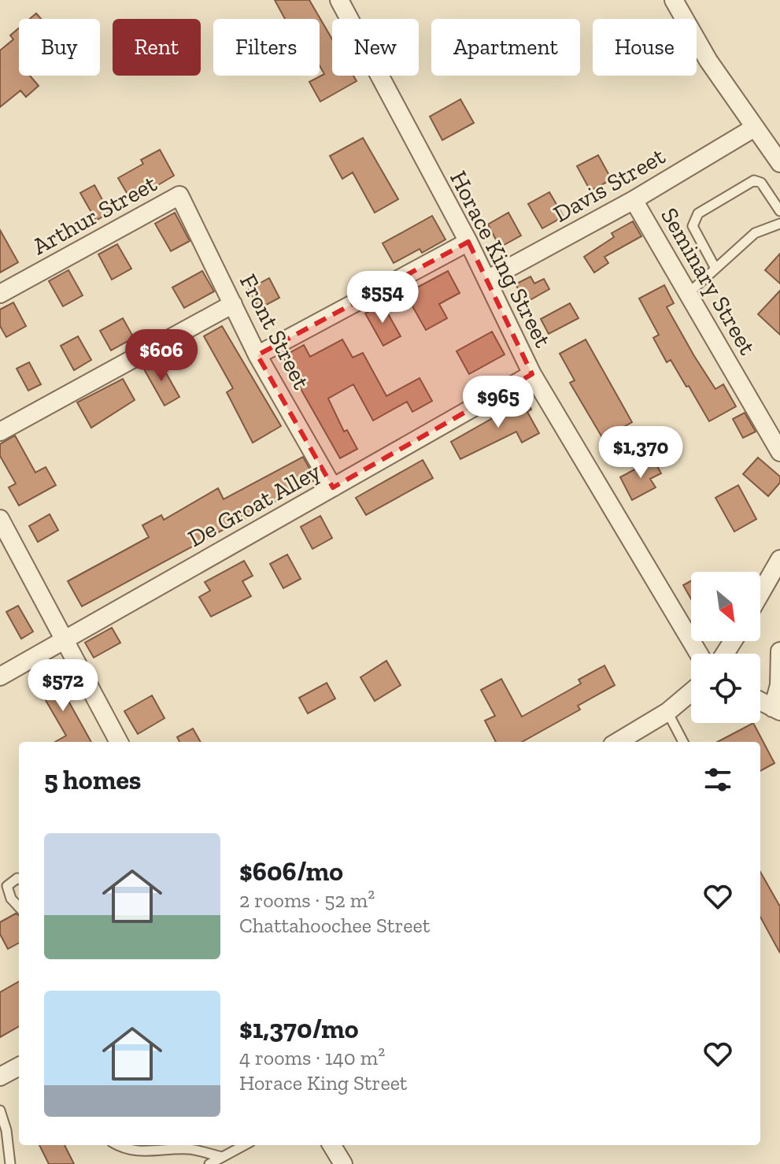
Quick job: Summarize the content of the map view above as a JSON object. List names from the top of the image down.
{
  "streets": {
    "street": [
      "Davis Street",
      "Arthur Street",
      "Horace King Street",
      "Seminary Street",
      "Front Street",
      "De Groat Alley"
    ]
  },
  "crossings": [
    ["Davis Street", "Horace King Street"],
    ["Davis Street", "Seminary Street"],
    ["Arthur Street", "Front Street"],
    ["Horace King Street", "De Groat Alley"],
    ["Front Street", "De Groat Alley"]
  ],
  "north": "bottom right",
  "page": {
    "chip": [
      "Buy",
      "Rent",
      "Filters",
      "New",
      "Apartment",
      "House"
    ],
    "price": [
      "$554",
      "$606",
      "$965",
      "$1,370",
      "$572"
    ],
    "heading": "5 homes",
    "list": [
      {
        "name": "$606/mo",
        "note": "2 rooms · 52 m² · Chattahoochee Street"
      },
      {
        "name": "$1,370/mo",
        "note": "4 rooms · 140 m² · Horace King Street"
      }
    ]
  }
}
